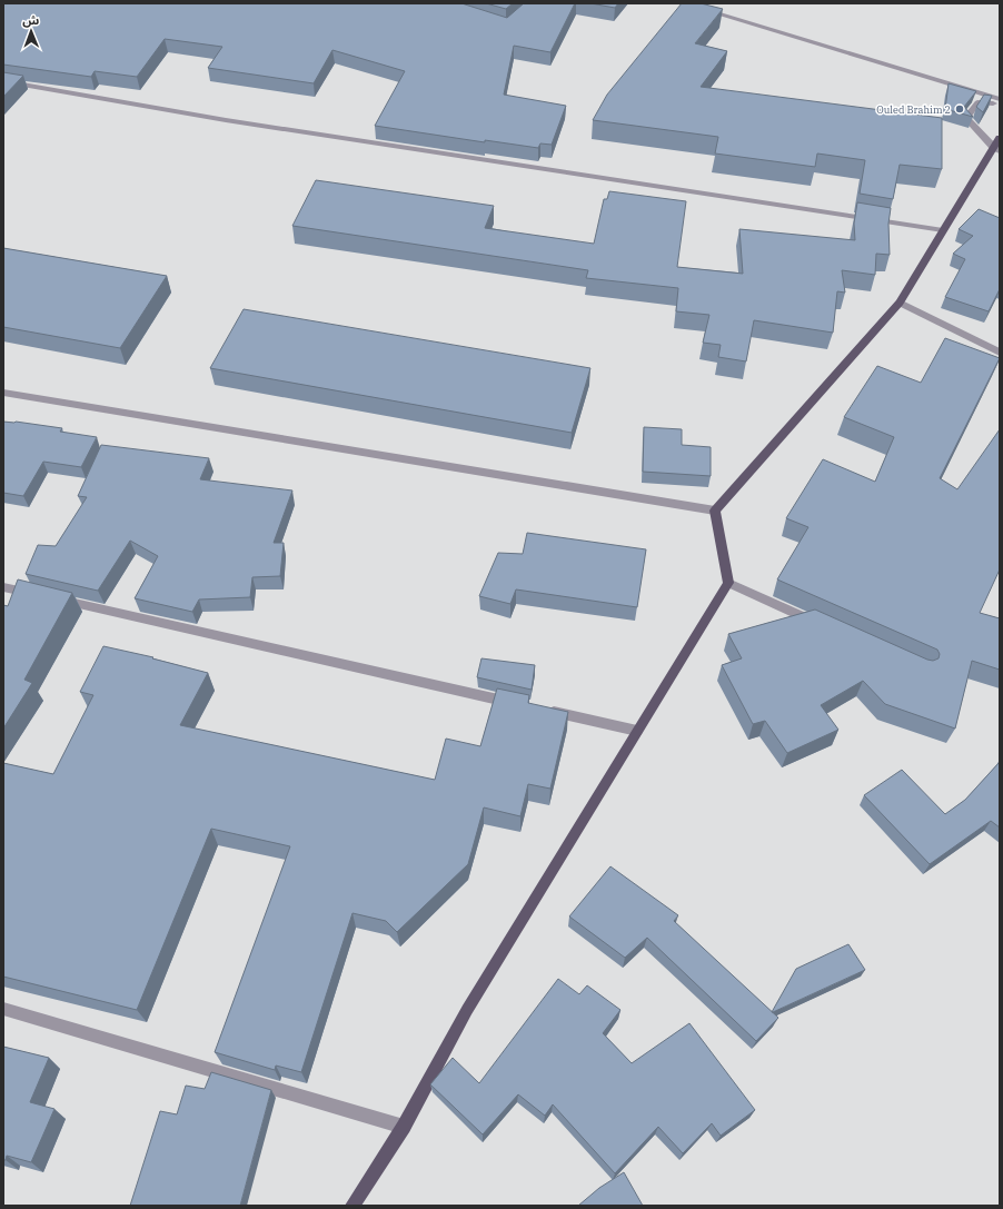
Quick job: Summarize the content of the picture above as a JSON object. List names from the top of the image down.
{
  "places": ["Ouled Brahim 2"],
  "north": "top"
}
